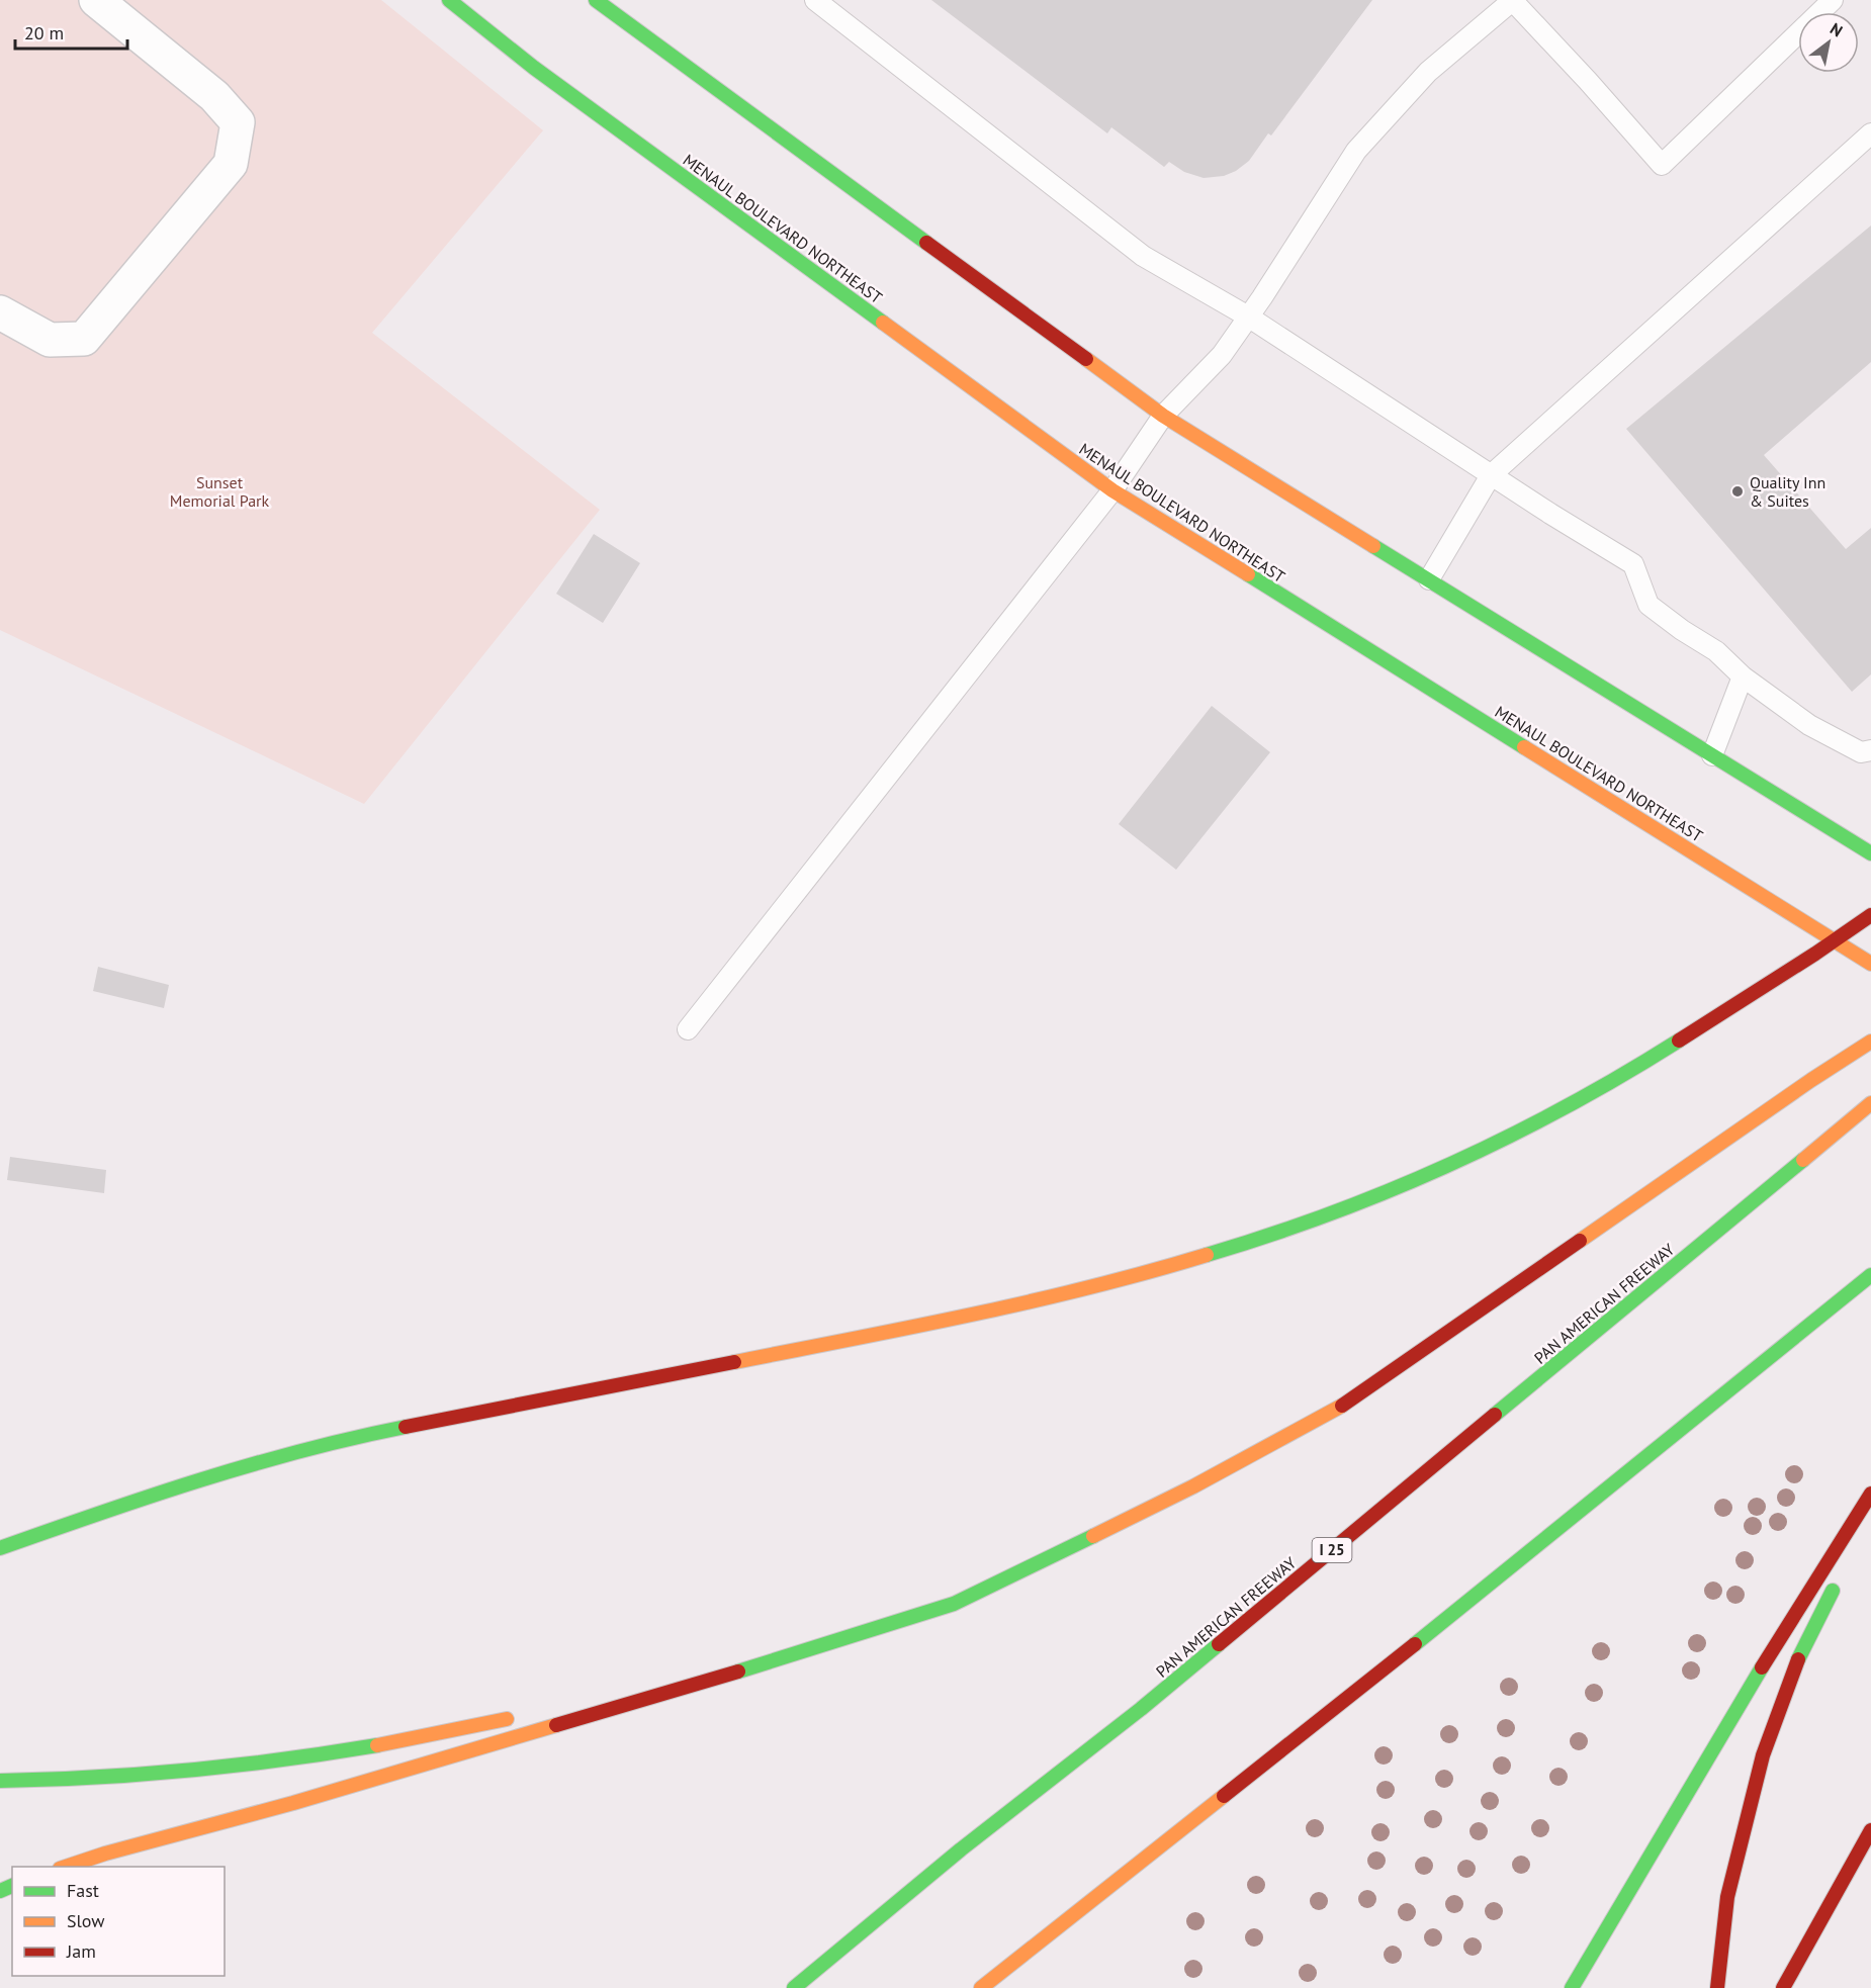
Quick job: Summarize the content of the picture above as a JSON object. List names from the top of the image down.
{
  "streets": {
    "main road": ["MENAUL BOULEVARD NORTHEAST", "PAN AMERICAN FREEWAY", "I 25"]
  },
  "parks": ["Sunset Memorial Park"],
  "places": ["Quality Inn & Suites"],
  "legend": ["Fast", "Slow", "Jam"],
  "scale_bar": "20 m",
  "north": "top right"
}
